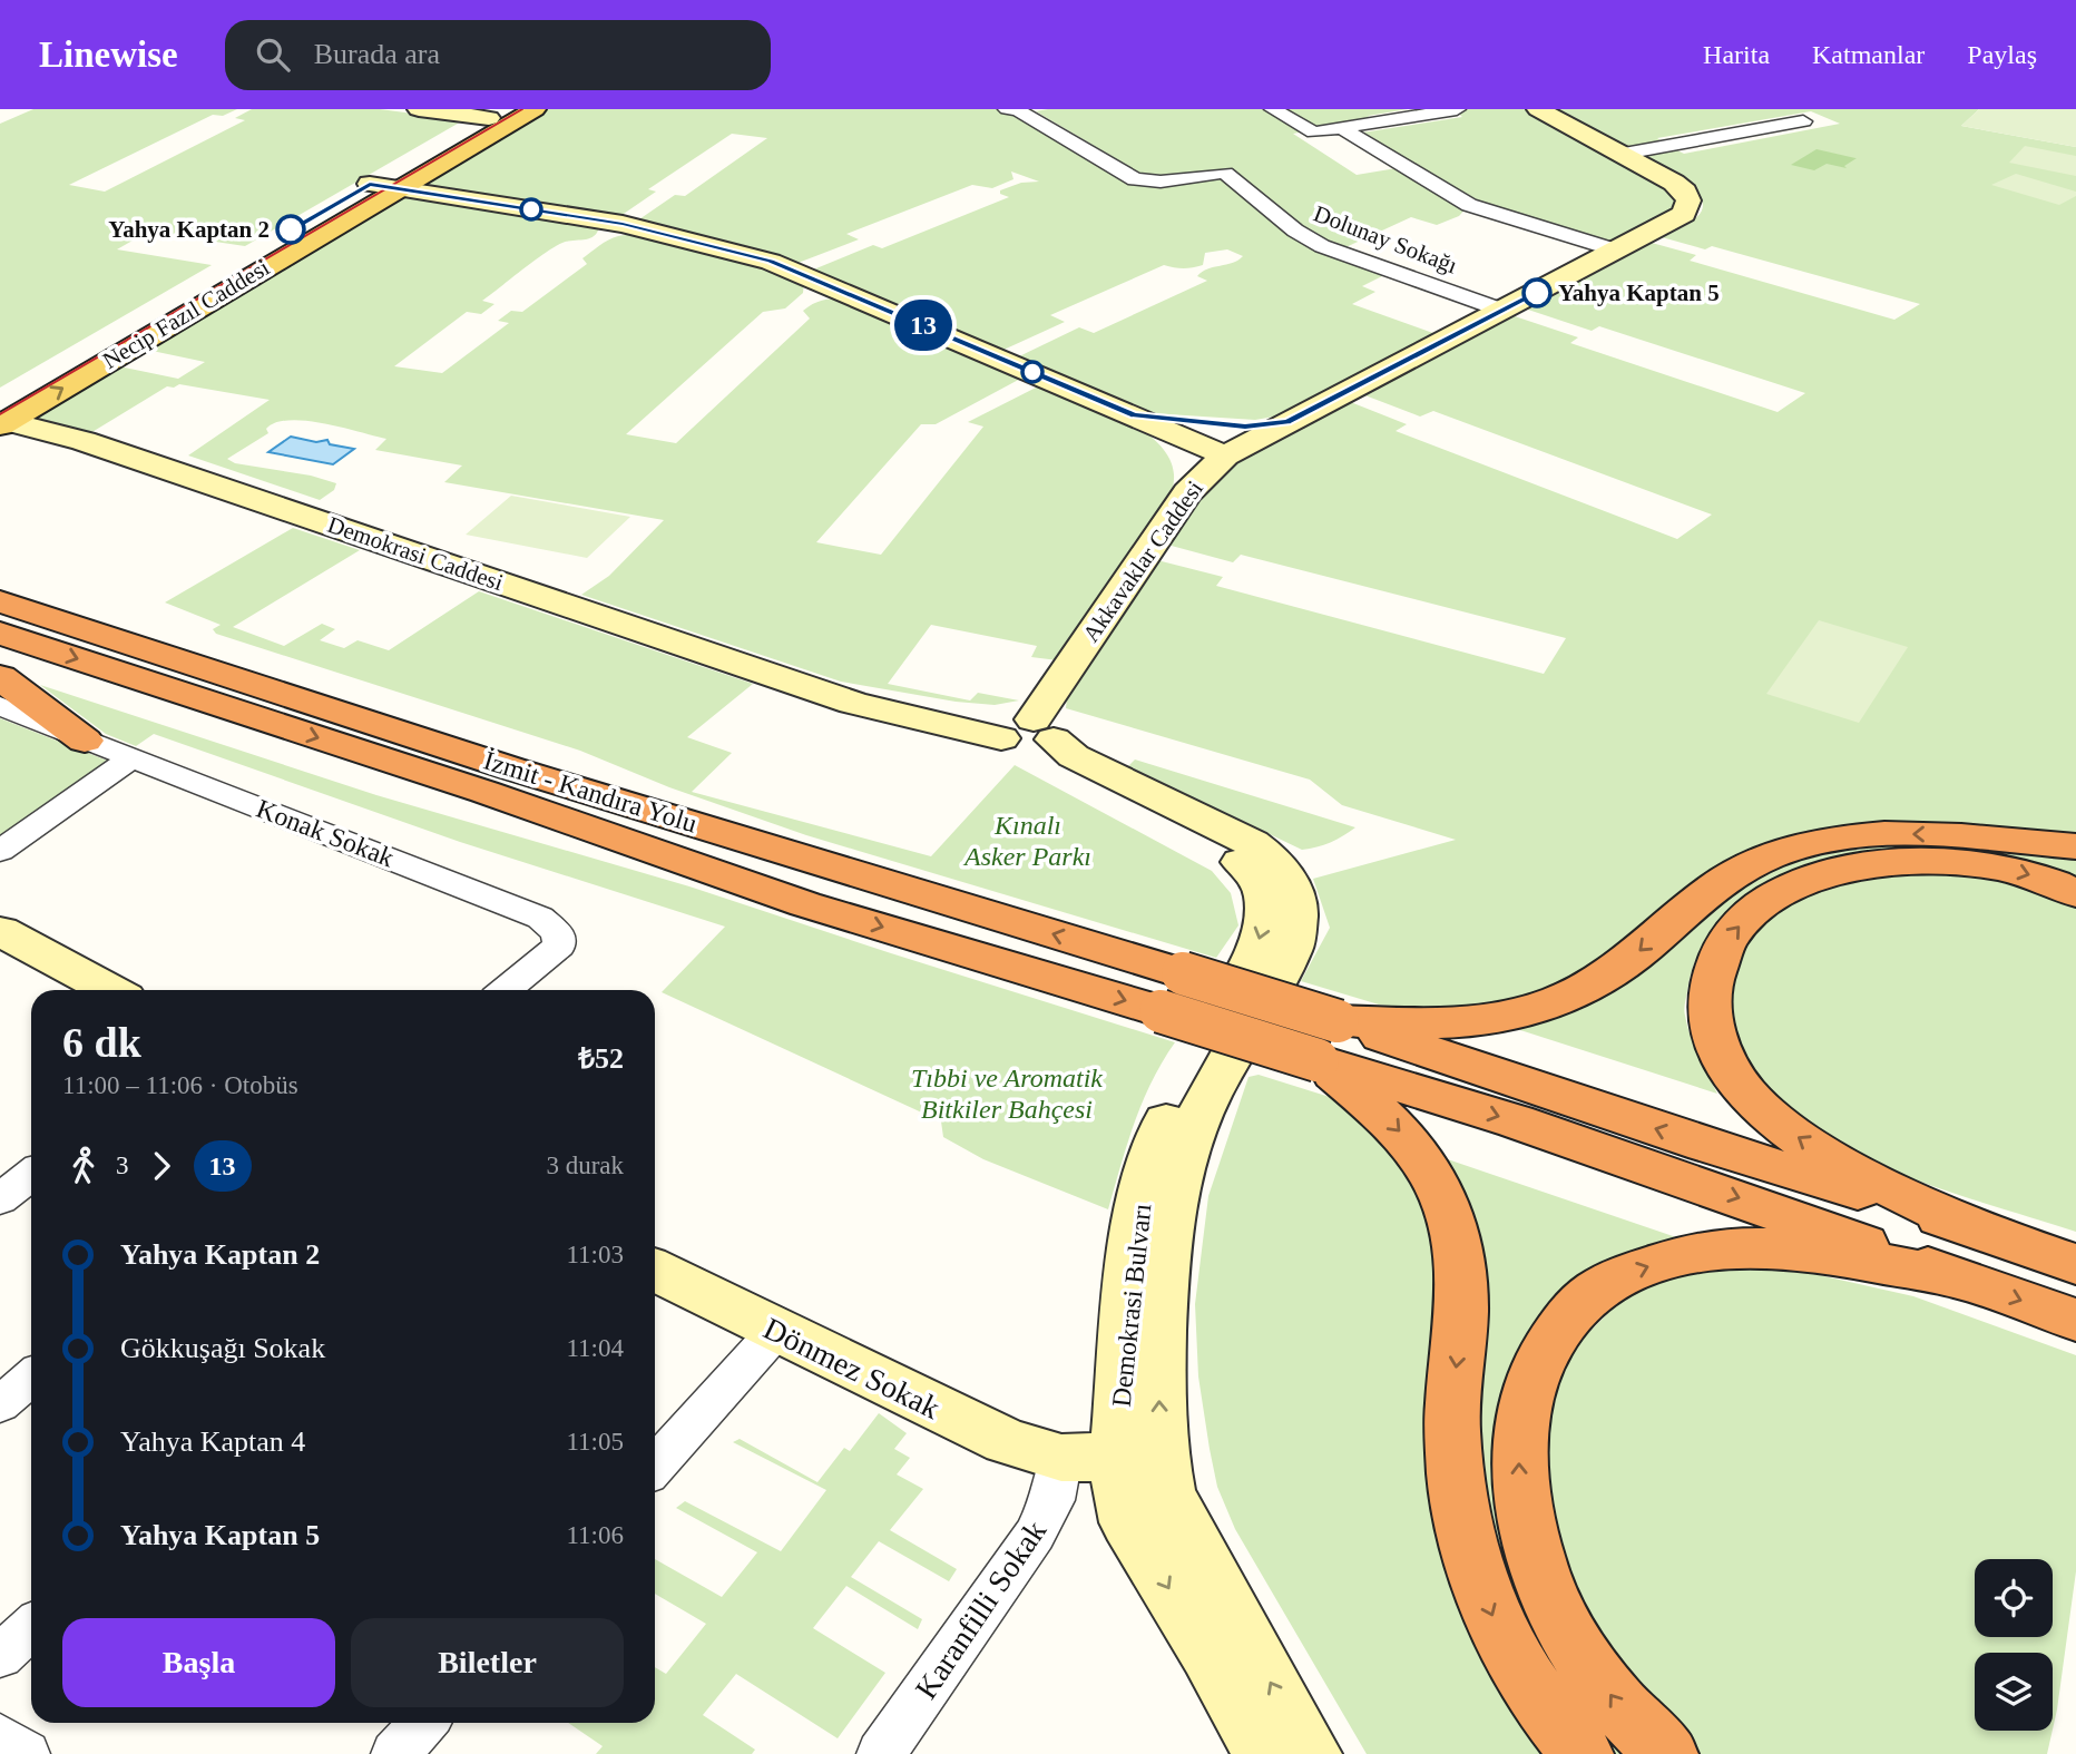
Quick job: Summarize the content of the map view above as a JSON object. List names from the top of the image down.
{
  "streets": {
    "highway": ["İzmit - Kandıra Yolu"],
    "main road": ["Necip Fazıl Caddesi"],
    "street": [
      "Dolunay Sokağı",
      "Demokrasi Caddesi",
      "Akkavaklar Caddesi",
      "Konak Sokak",
      "Demokrasi Bulvarı",
      "Dönmez Sokak",
      "Karanfilli Sokak"
    ]
  },
  "crossings": [
    ["Dolunay Sokağı", "Akkavaklar Caddesi"],
    ["Necip Fazıl Caddesi", "Demokrasi Caddesi"],
    ["Demokrasi Caddesi", "Akkavaklar Caddesi"],
    ["Demokrasi Caddesi", "Demokrasi Bulvarı"],
    ["Akkavaklar Caddesi", "Demokrasi Bulvarı"],
    ["Dönmez Sokak", "Karanfilli Sokak"]
  ],
  "parks": ["Kınalı Asker Parkı", "Tıbbi ve Aromatik Bitkiler Bahçesi"],
  "places": ["Yahya Kaptan 2", "Yahya Kaptan 5"],
  "lines": ["bus line 13"],
  "page": {
    "header": "Linewise",
    "search": "Burada ara",
    "nav": ["Harita", "Katmanlar", "Paylaş"],
    "on_map": "13",
    "heading": ["6 dk", "11:00 – 11:06 · Otobüs", "₺52"],
    "legs": ["3", "13", "3 durak"],
    "list": [
      {
        "name": "Yahya Kaptan 2",
        "value": "11:03"
      },
      {
        "name": "Gökkuşağı Sokak",
        "value": "11:04"
      },
      {
        "name": "Yahya Kaptan 4",
        "value": "11:05"
      },
      {
        "name": "Yahya Kaptan 5",
        "value": "11:06"
      }
    ],
    "buttons": ["Başla", "Biletler"]
  }
}
